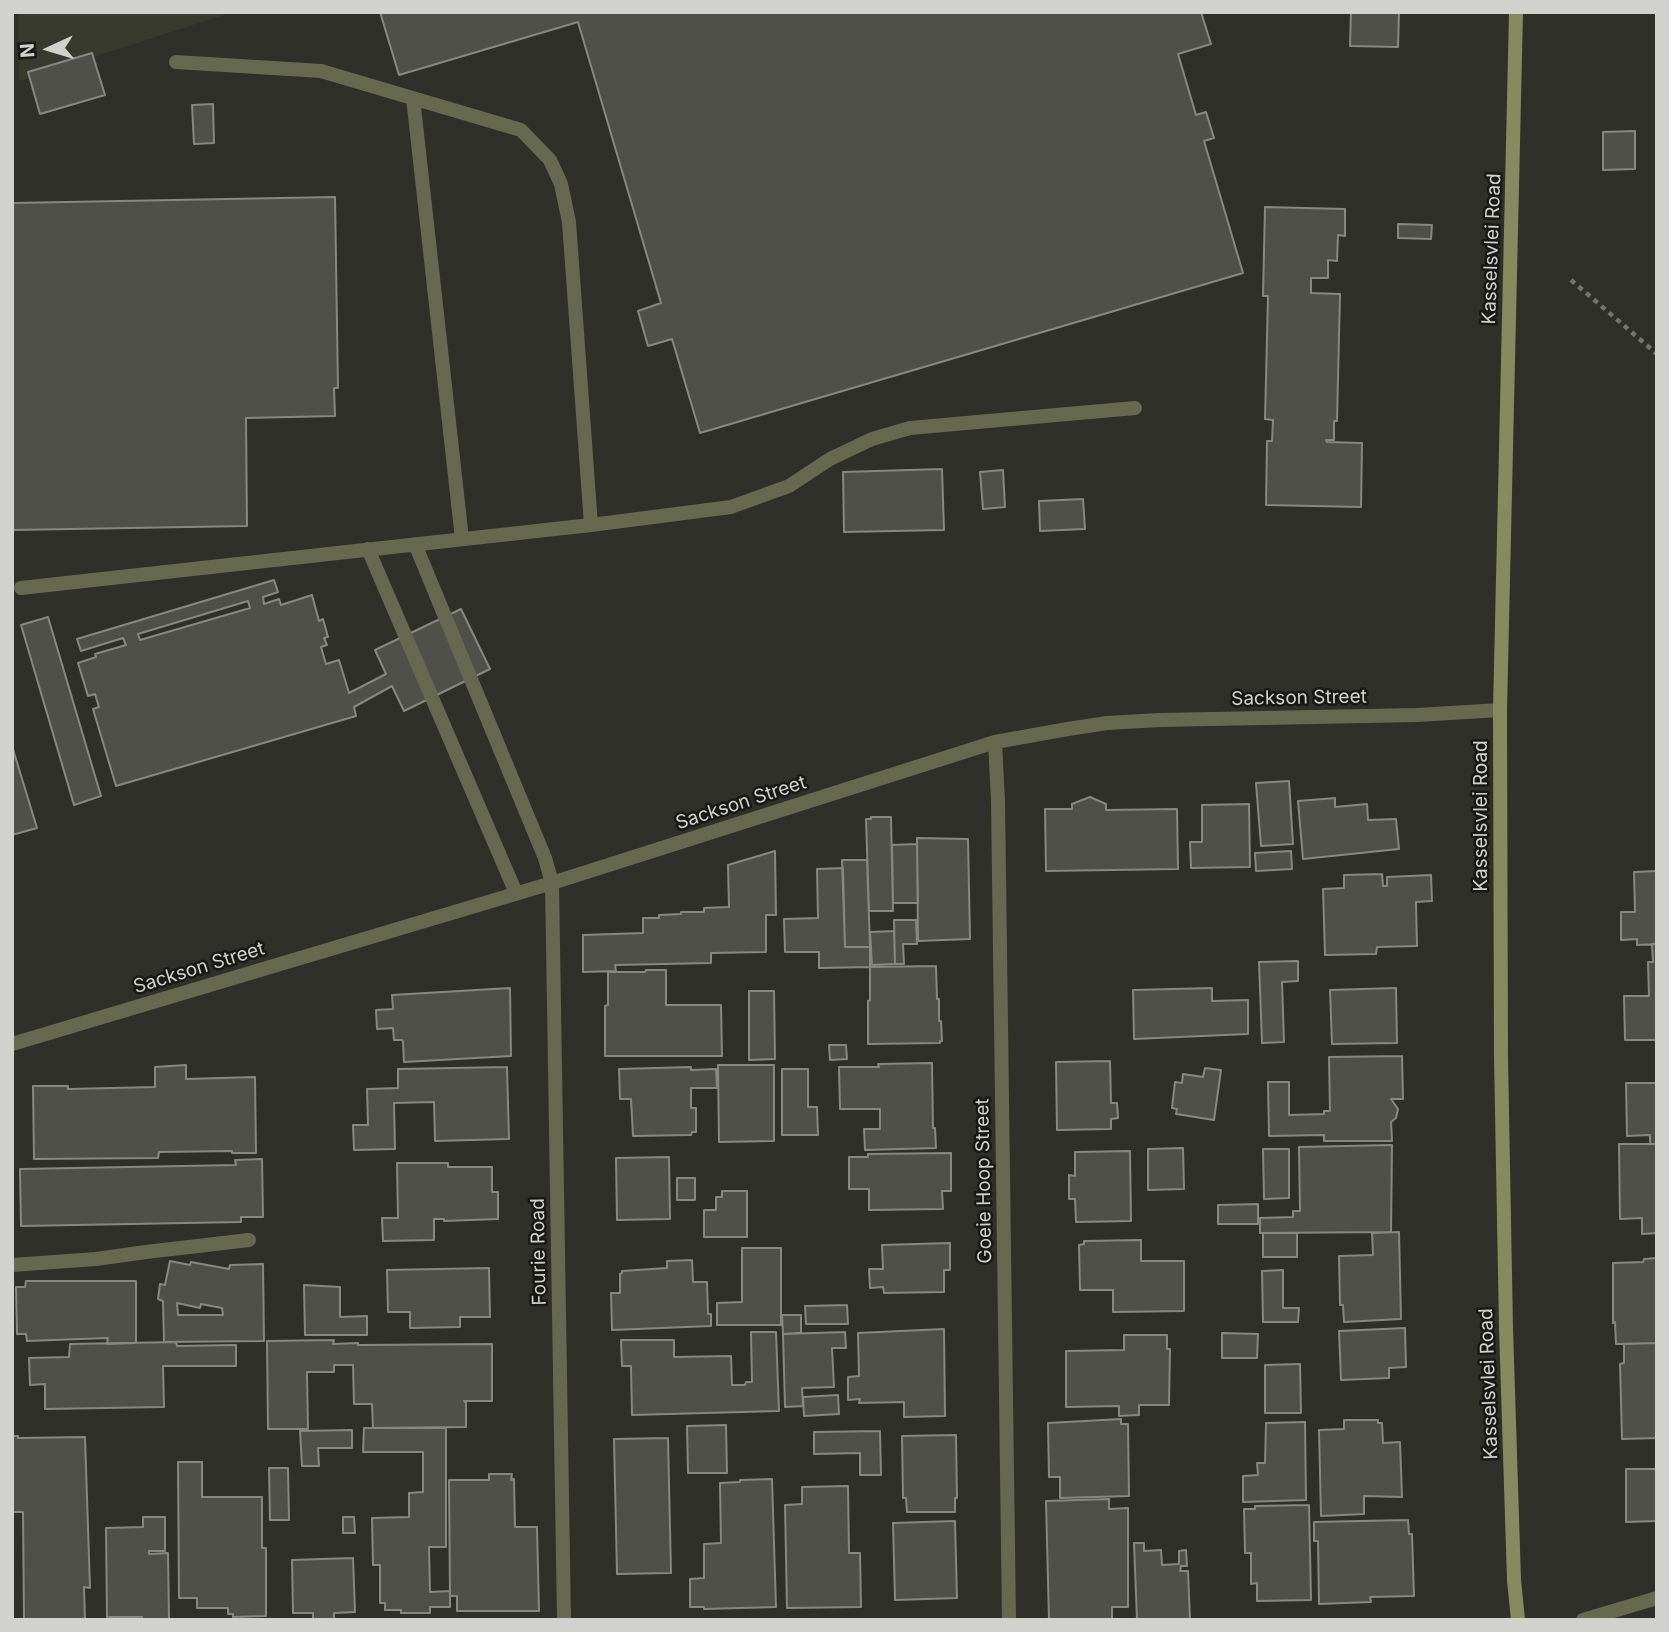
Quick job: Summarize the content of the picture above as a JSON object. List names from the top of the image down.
{
  "streets": {
    "street": [
      "Kasselsvlei Road",
      "Sackson Street",
      "Goeie Hoop Street",
      "Fourie Road"
    ]
  },
  "crossings": [
    ["Kasselsvlei Road", "Sackson Street"],
    ["Sackson Street", "Goeie Hoop Street"],
    ["Sackson Street", "Fourie Road"]
  ],
  "north": "left"
}
